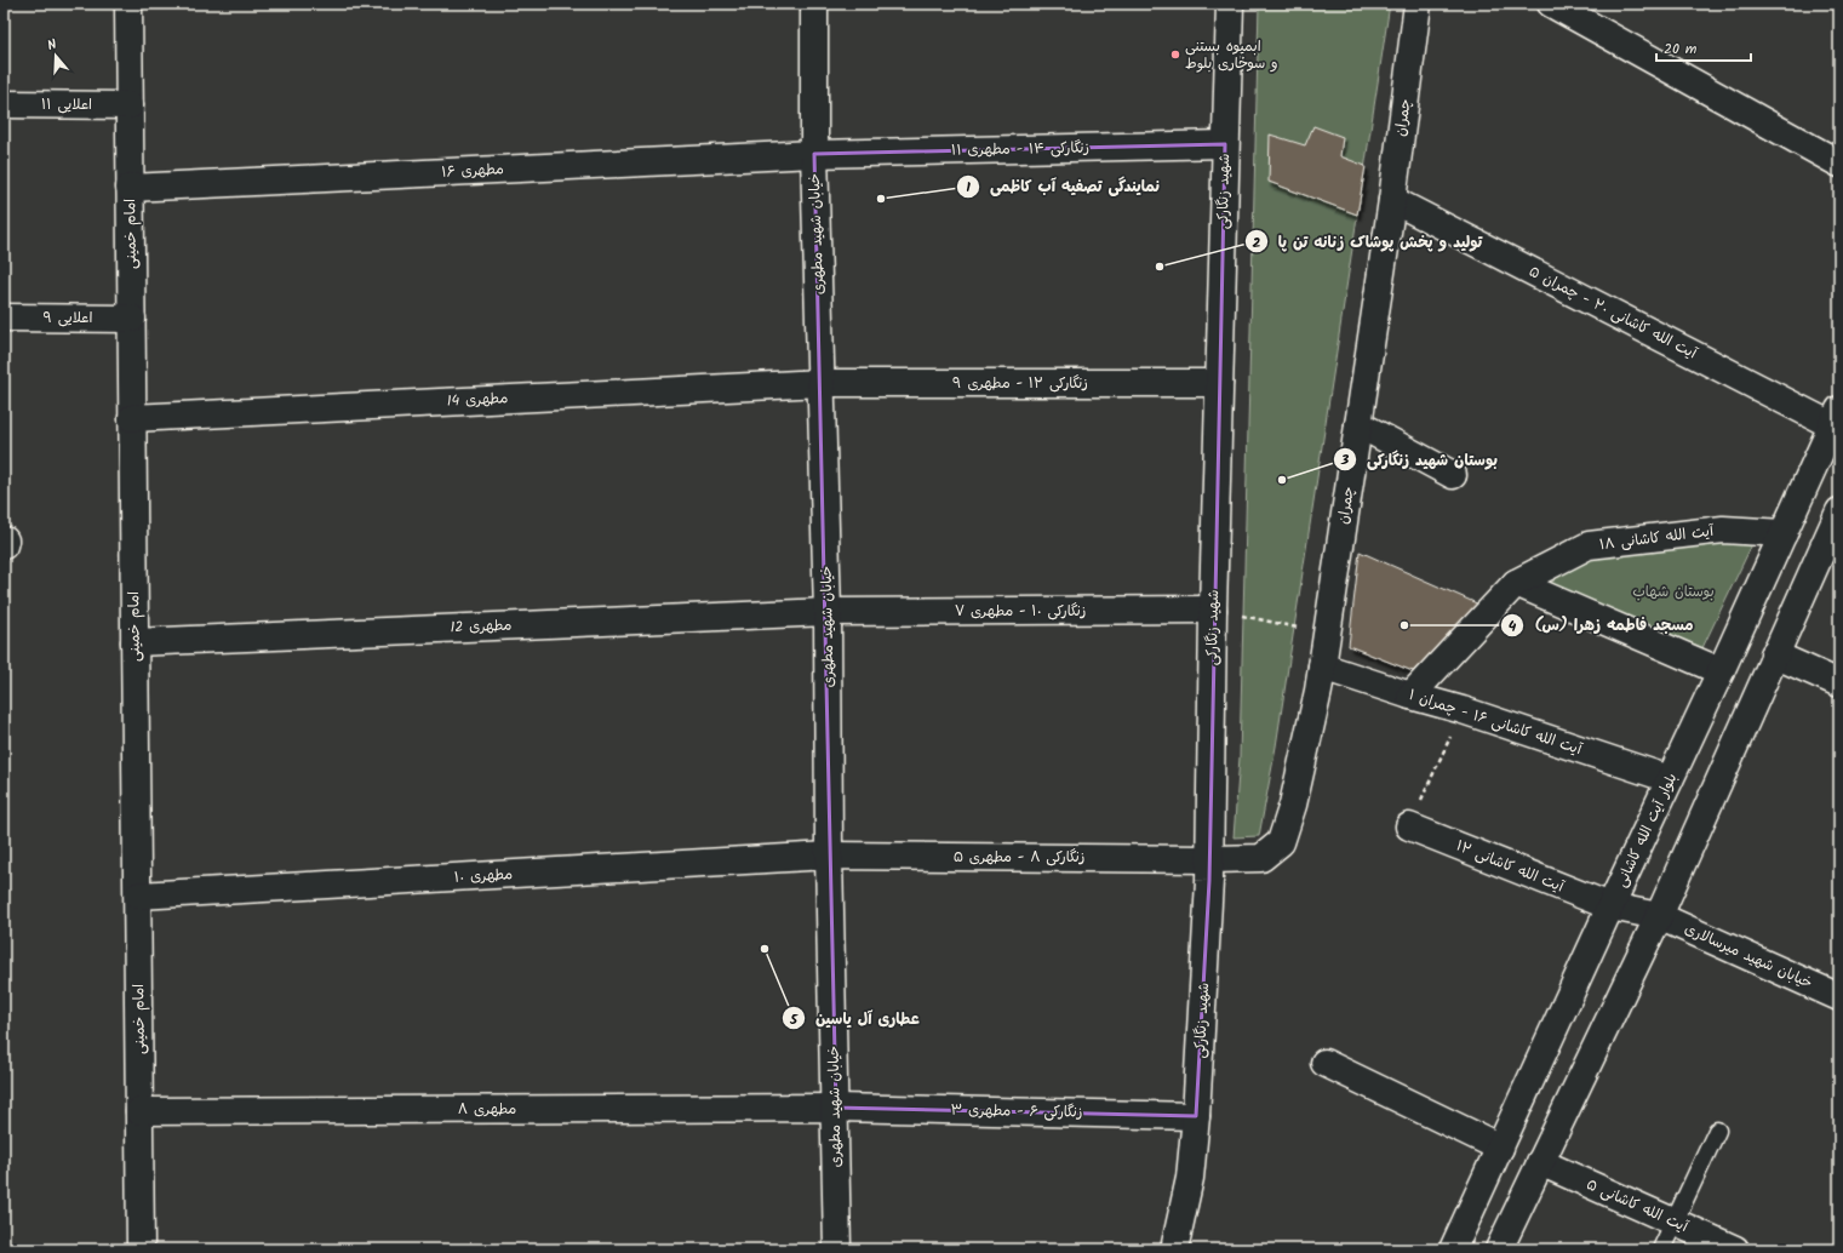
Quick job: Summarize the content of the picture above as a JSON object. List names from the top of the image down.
{
  "streets": {
    "street": [
      "اعلایی ۱۱",
      "چمران",
      "زنگارکی ۱۴ - مطهری ۱۱",
      "مطهری ۱۶",
      "شهید زنگارکی",
      "امام خمینی",
      "خیابان شهید مطهری",
      "آیت الله کاشانی ۲۰ - چمران ۵",
      "اعلایی ۹",
      "زنگارکی ۱۲ - مطهری ۹",
      "مطهری 14",
      "آیت الله کاشانی ۱۸",
      "زنگارکی ۱۰ - مطهری ۷",
      "مطهری 12",
      "آیت الله کاشانی ۱۶ - چمران ۱",
      "بلوار آیت الله کاشانی",
      "زنگارکی ۸ - مطهری ۵",
      "آیت الله کاشانی ۱۲",
      "مطهری ۱۰",
      "خیابان شهید میرسالاری",
      "مطهری ۸",
      "زنگارکی ۶ - مطهری ۳",
      "آیت الله کاشانی ۵"
    ]
  },
  "crossings": [
    ["اعلایی ۱۱", "امام خمینی"],
    ["چمران", "شهید زنگارکی"],
    ["چمران", "آیت الله کاشانی ۲۰ - چمران ۵"],
    ["چمران", "آیت الله کاشانی ۱۶ - چمران ۱"],
    ["چمران", "زنگارکی ۸ - مطهری ۵"],
    ["زنگارکی ۱۴ - مطهری ۱۱", "مطهری ۱۶"],
    ["زنگارکی ۱۴ - مطهری ۱۱", "شهید زنگارکی"],
    ["زنگارکی ۱۴ - مطهری ۱۱", "خیابان شهید مطهری"],
    ["مطهری ۱۶", "امام خمینی"],
    ["مطهری ۱۶", "خیابان شهید مطهری"],
    ["شهید زنگارکی", "زنگارکی ۱۲ - مطهری ۹"],
    ["شهید زنگارکی", "زنگارکی ۱۰ - مطهری ۷"],
    ["شهید زنگارکی", "زنگارکی ۸ - مطهری ۵"],
    ["شهید زنگارکی", "زنگارکی ۶ - مطهری ۳"],
    ["امام خمینی", "اعلایی ۹"],
    ["امام خمینی", "مطهری 14"],
    ["امام خمینی", "مطهری 12"],
    ["امام خمینی", "مطهری ۱۰"],
    ["امام خمینی", "مطهری ۸"],
    ["خیابان شهید مطهری", "زنگارکی ۱۲ - مطهری ۹"],
    ["خیابان شهید مطهری", "مطهری 14"],
    ["خیابان شهید مطهری", "زنگارکی ۱۰ - مطهری ۷"],
    ["خیابان شهید مطهری", "مطهری 12"],
    ["خیابان شهید مطهری", "زنگارکی ۸ - مطهری ۵"],
    ["خیابان شهید مطهری", "مطهری ۱۰"],
    ["خیابان شهید مطهری", "مطهری ۸"],
    ["خیابان شهید مطهری", "زنگارکی ۶ - مطهری ۳"],
    ["آیت الله کاشانی ۲۰ - چمران ۵", "بلوار آیت الله کاشانی"],
    ["زنگارکی ۱۲ - مطهری ۹", "مطهری 14"],
    ["آیت الله کاشانی ۱۸", "آیت الله کاشانی ۱۶ - چمران ۱"],
    ["آیت الله کاشانی ۱۸", "بلوار آیت الله کاشانی"],
    ["زنگارکی ۱۰ - مطهری ۷", "مطهری 12"],
    ["آیت الله کاشانی ۱۶ - چمران ۱", "بلوار آیت الله کاشانی"],
    ["بلوار آیت الله کاشانی", "آیت الله کاشانی ۱۲"],
    ["زنگارکی ۸ - مطهری ۵", "مطهری ۱۰"],
    ["آیت الله کاشانی ۱۲", "خیابان شهید میرسالاری"],
    ["مطهری ۸", "زنگارکی ۶ - مطهری ۳"]
  ],
  "parks": ["بوستان شهاب"],
  "places": [
    "ابمیوه بستنی و ‌سوخاری بلوط",
    "نمایندگی تصفیه آب کاظمی",
    "تولید و پخش پوشاک زنانه تن پا",
    "بوستان شهید زنگارکی",
    "مسجد فاطمه زهرا (س)",
    "عطاری آل یاسین"
  ],
  "scale_bar": "20 m",
  "north": "top"
}
